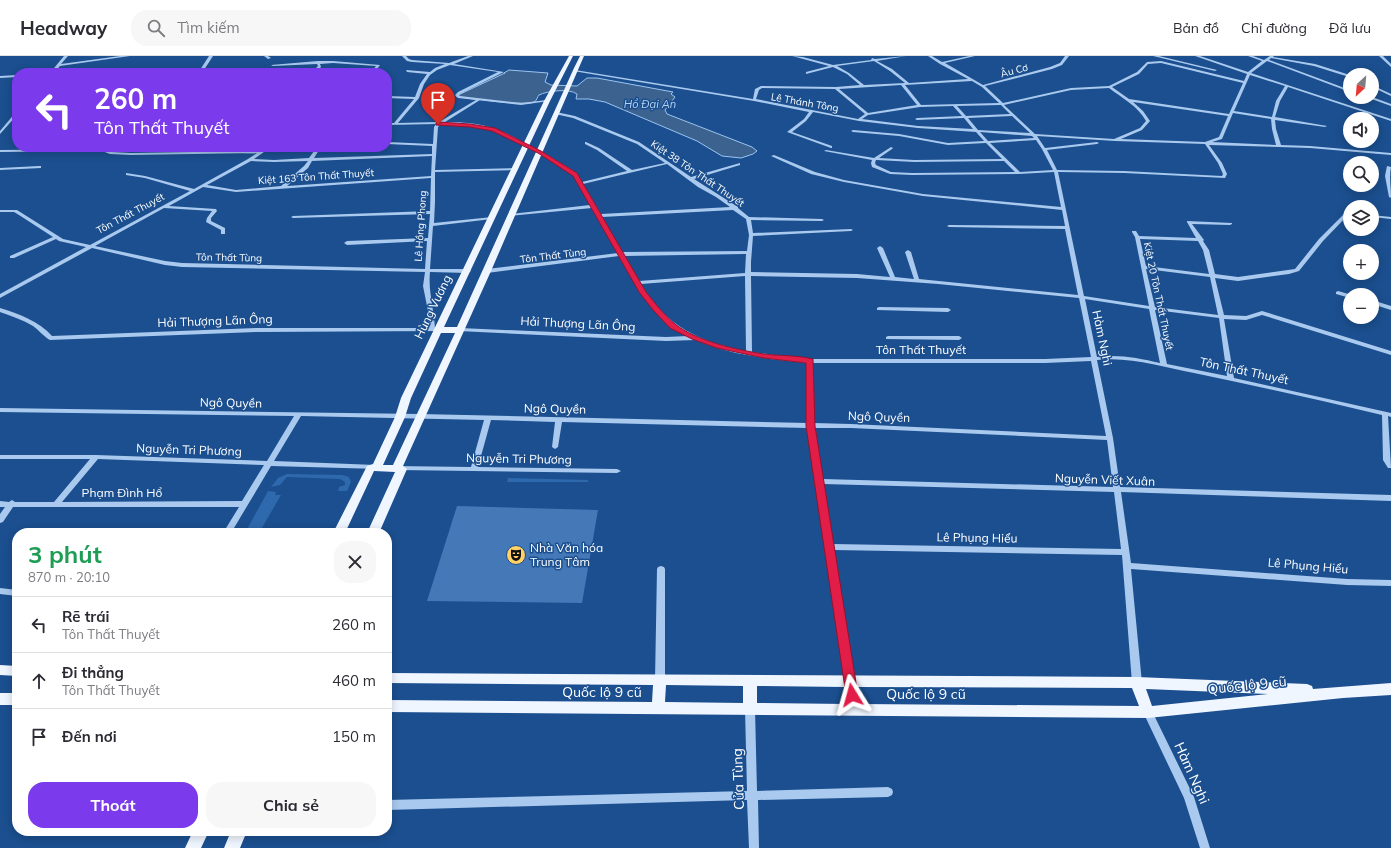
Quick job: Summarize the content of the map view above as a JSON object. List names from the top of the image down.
{
  "streets": {
    "main road": ["Hùng Vương", "Quốc lộ 9 cũ"],
    "street": [
      "Âu Cơ",
      "Lê Thánh Tông",
      "Kiệt 38 Tôn Thất Thuyết",
      "Kiệt 163 Tôn Thất Thuyết",
      "Tôn Thất Thuyết",
      "Lê Hồng Phong",
      "Tôn Thất Tùng",
      "Kiệt 20 Tôn Thất Thuyết",
      "Hải Thượng Lãn Ông",
      "Hàm Nghi",
      "Ngô Quyền",
      "Nguyễn Tri Phương",
      "Nguyễn Viết Xuân",
      "Phạm Đình Hổ",
      "Lê Phụng Hiểu",
      "Cửa Tùng"
    ]
  },
  "crossings": [
    ["Âu Cơ", "Hàm Nghi"],
    ["Lê Thánh Tông", "Hùng Vương"],
    ["Lê Thánh Tông", "Hàm Nghi"],
    ["Kiệt 38 Tôn Thất Thuyết", "Tôn Thất Thuyết"],
    ["Kiệt 38 Tôn Thất Thuyết", "Tôn Thất Tùng"],
    ["Kiệt 38 Tôn Thất Thuyết", "Hùng Vương"],
    ["Kiệt 163 Tôn Thất Thuyết", "Tôn Thất Thuyết"],
    ["Kiệt 163 Tôn Thất Thuyết", "Lê Hồng Phong"],
    ["Kiệt 163 Tôn Thất Thuyết", "Hùng Vương"],
    ["Tôn Thất Thuyết", "Tôn Thất Tùng"],
    ["Tôn Thất Thuyết", "Kiệt 20 Tôn Thất Thuyết"],
    ["Tôn Thất Thuyết", "Hùng Vương"],
    ["Tôn Thất Thuyết", "Hải Thượng Lãn Ông"],
    ["Tôn Thất Thuyết", "Hàm Nghi"],
    ["Lê Hồng Phong", "Tôn Thất Tùng"],
    ["Lê Hồng Phong", "Hùng Vương"],
    ["Lê Hồng Phong", "Hải Thượng Lãn Ông"],
    ["Tôn Thất Tùng", "Hùng Vương"],
    ["Hùng Vương", "Hải Thượng Lãn Ông"],
    ["Hùng Vương", "Ngô Quyền"],
    ["Hùng Vương", "Nguyễn Tri Phương"],
    ["Hàm Nghi", "Ngô Quyền"],
    ["Hàm Nghi", "Nguyễn Viết Xuân"],
    ["Hàm Nghi", "Lê Phụng Hiểu"],
    ["Hàm Nghi", "Quốc lộ 9 cũ"],
    ["Quốc lộ 9 cũ", "Cửa Tùng"]
  ],
  "water": ["Hồ Đại An"],
  "places": {
    "theatre": ["Nhà Văn hóa Trung Tâm"]
  },
  "north": "bottom left",
  "page": {
    "header": "Headway",
    "search": "Tìm kiếm",
    "nav": ["Bản đồ", "Chỉ đường", "Đã lưu"],
    "map_buttons": ["+", "−"],
    "turn": ["260 m", "Tôn Thất Thuyết"],
    "heading": ["3 phút", "870 m · 20:10"],
    "list": [
      {
        "name": "Rẽ trái",
        "note": "Tôn Thất Thuyết",
        "value": "260 m"
      },
      {
        "name": "Đi thẳng",
        "note": "Tôn Thất Thuyết",
        "value": "460 m"
      },
      {
        "name": "Đến nơi",
        "value": "150 m"
      }
    ],
    "buttons": ["Thoát", "Chia sẻ"]
  }
}
